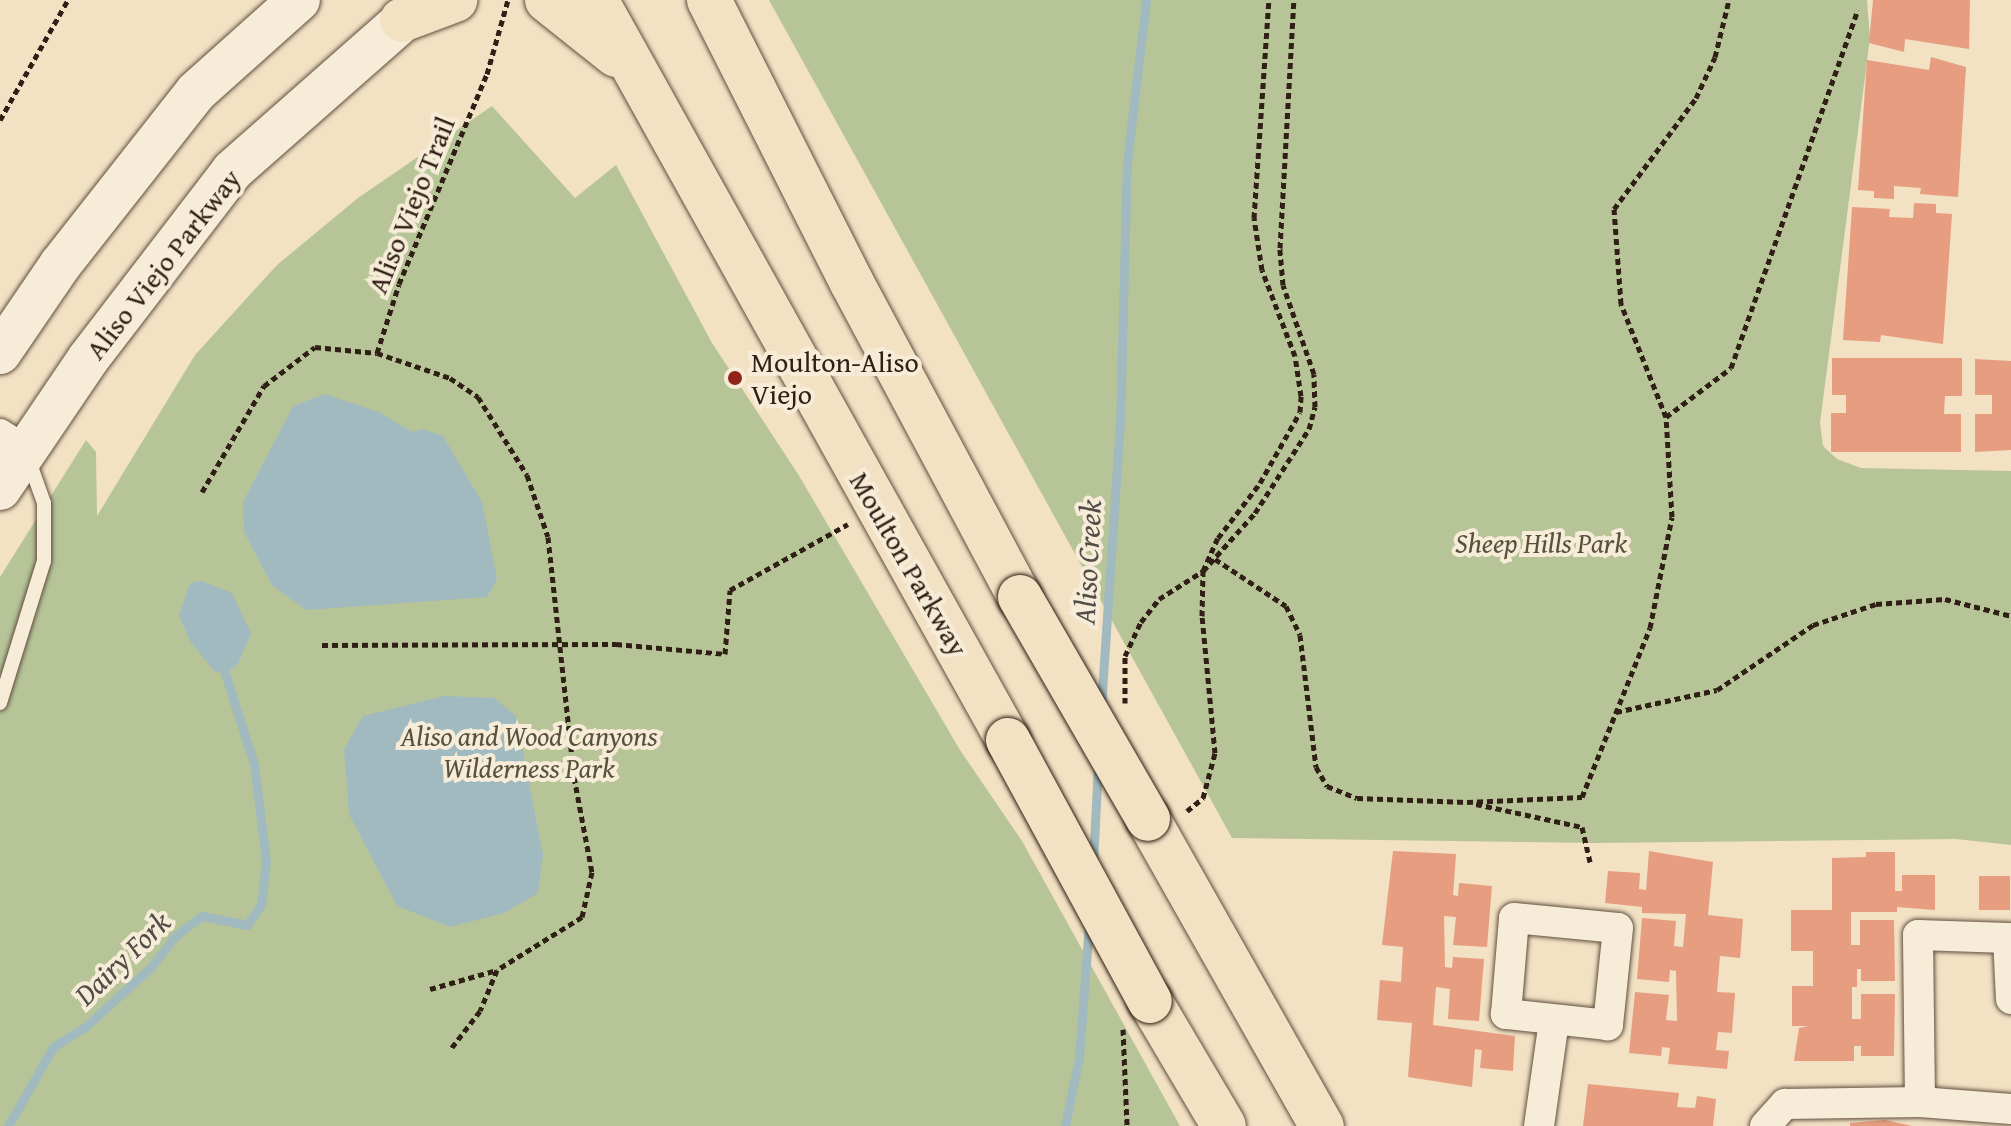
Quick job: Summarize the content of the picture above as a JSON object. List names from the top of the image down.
{
  "streets": {
    "main road": ["Aliso Viejo Parkway", "Moulton Parkway"],
    "path": ["Aliso Viejo Trail"]
  },
  "water": ["Aliso Creek", "Dairy Fork"],
  "parks": ["Sheep Hills Park", "Aliso and Wood Canyons Wilderness Park"],
  "places": ["Moulton-Aliso Viejo"]
}
